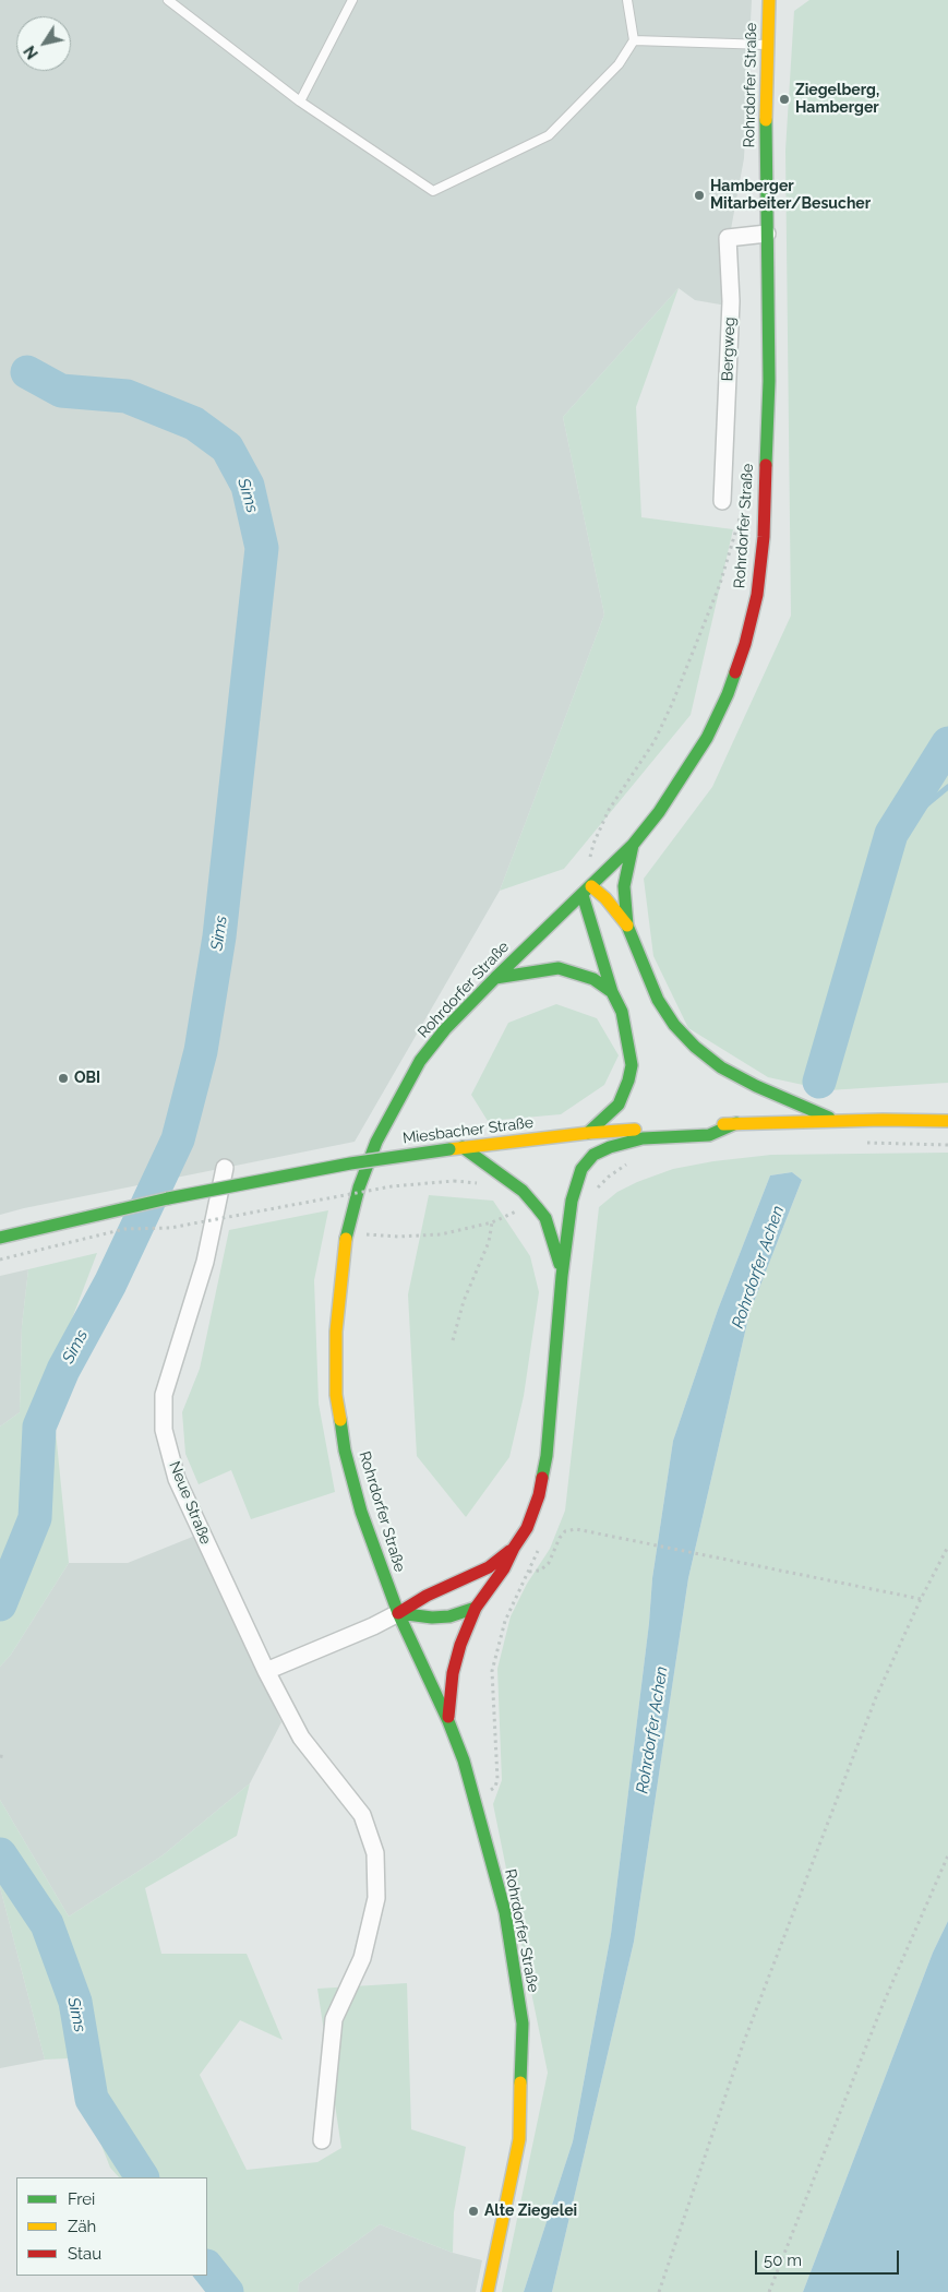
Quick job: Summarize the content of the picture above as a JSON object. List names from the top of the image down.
{
  "streets": {
    "main road": ["Rohrdorfer Straße", "Miesbacher Straße"],
    "street": ["Bergweg", "Neue Straße"]
  },
  "crossings": [
    ["Rohrdorfer Straße", "Bergweg"]
  ],
  "water": ["Sims", "Rohrdorfer Achen"],
  "places": [
    "Ziegelberg, Hamberger",
    "Hamberger Mitarbeiter/Besucher",
    "OBI",
    "Alte Ziegelei"
  ],
  "legend": ["Frei", "Zäh", "Stau"],
  "scale_bar": "50 m",
  "north": "bottom left"
}
